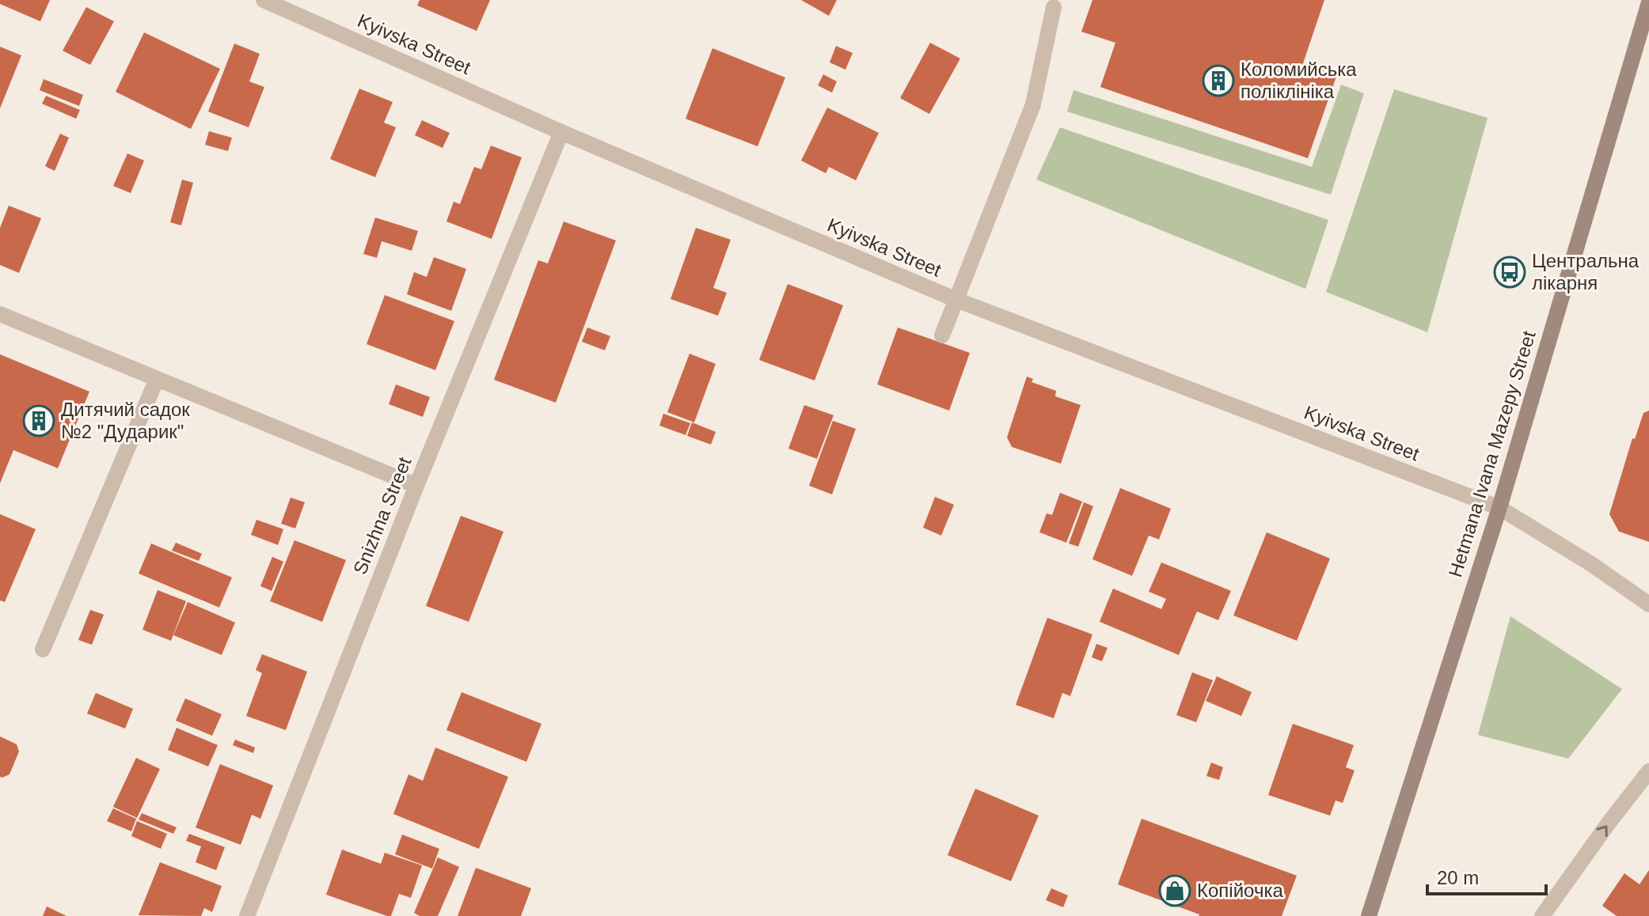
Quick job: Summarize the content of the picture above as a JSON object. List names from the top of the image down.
{
  "streets": {
    "main road": ["Hetmana Ivana Mazepy Street"],
    "street": ["Kyivska Street", "Snizhna Street"]
  },
  "crossings": [
    ["Kyivska Street", "Hetmana Ivana Mazepy Street"],
    ["Kyivska Street", "Snizhna Street"]
  ],
  "places": {
    "building": ["Коломийська поліклініка", "Дитячий садок №2 \"Дударик\""],
    "bus stop": ["Центральна лікарня"],
    "shop": ["Копійочка"]
  },
  "scale_bar": "20 m"
}
